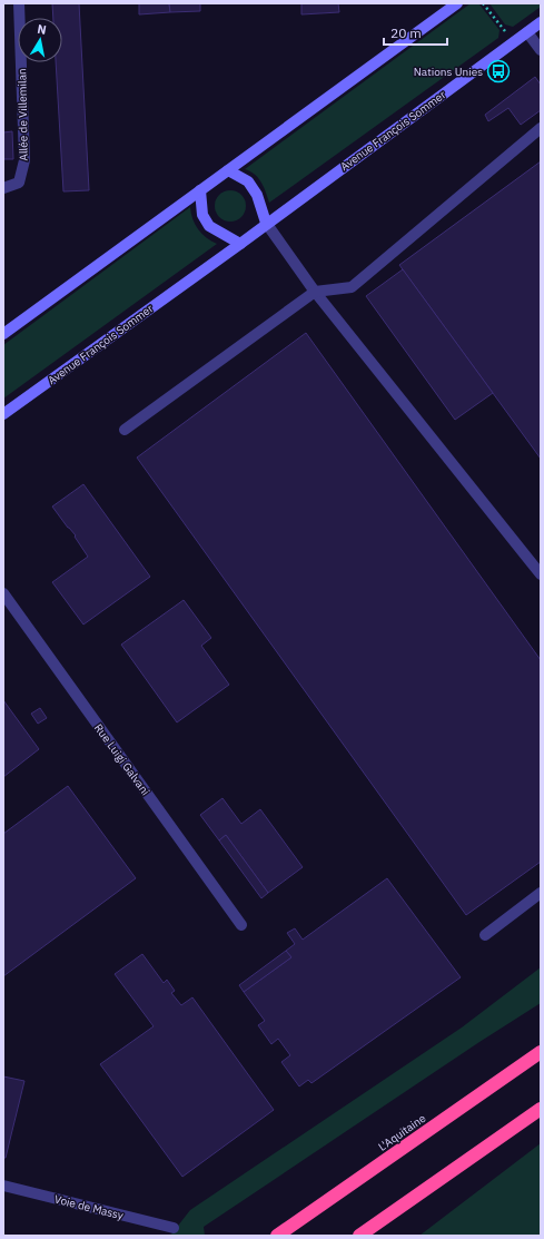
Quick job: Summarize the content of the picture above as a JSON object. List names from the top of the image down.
{
  "streets": {
    "highway": ["L'Aquitaine"],
    "street": [
      "Allée de Villemilan",
      "Avenue François Sommer",
      "Rue Luigi Galvani",
      "Voie de Massy"
    ]
  },
  "places": {
    "bus stop": ["Nations Unies"]
  },
  "scale_bar": "20 m",
  "north": "top"
}
